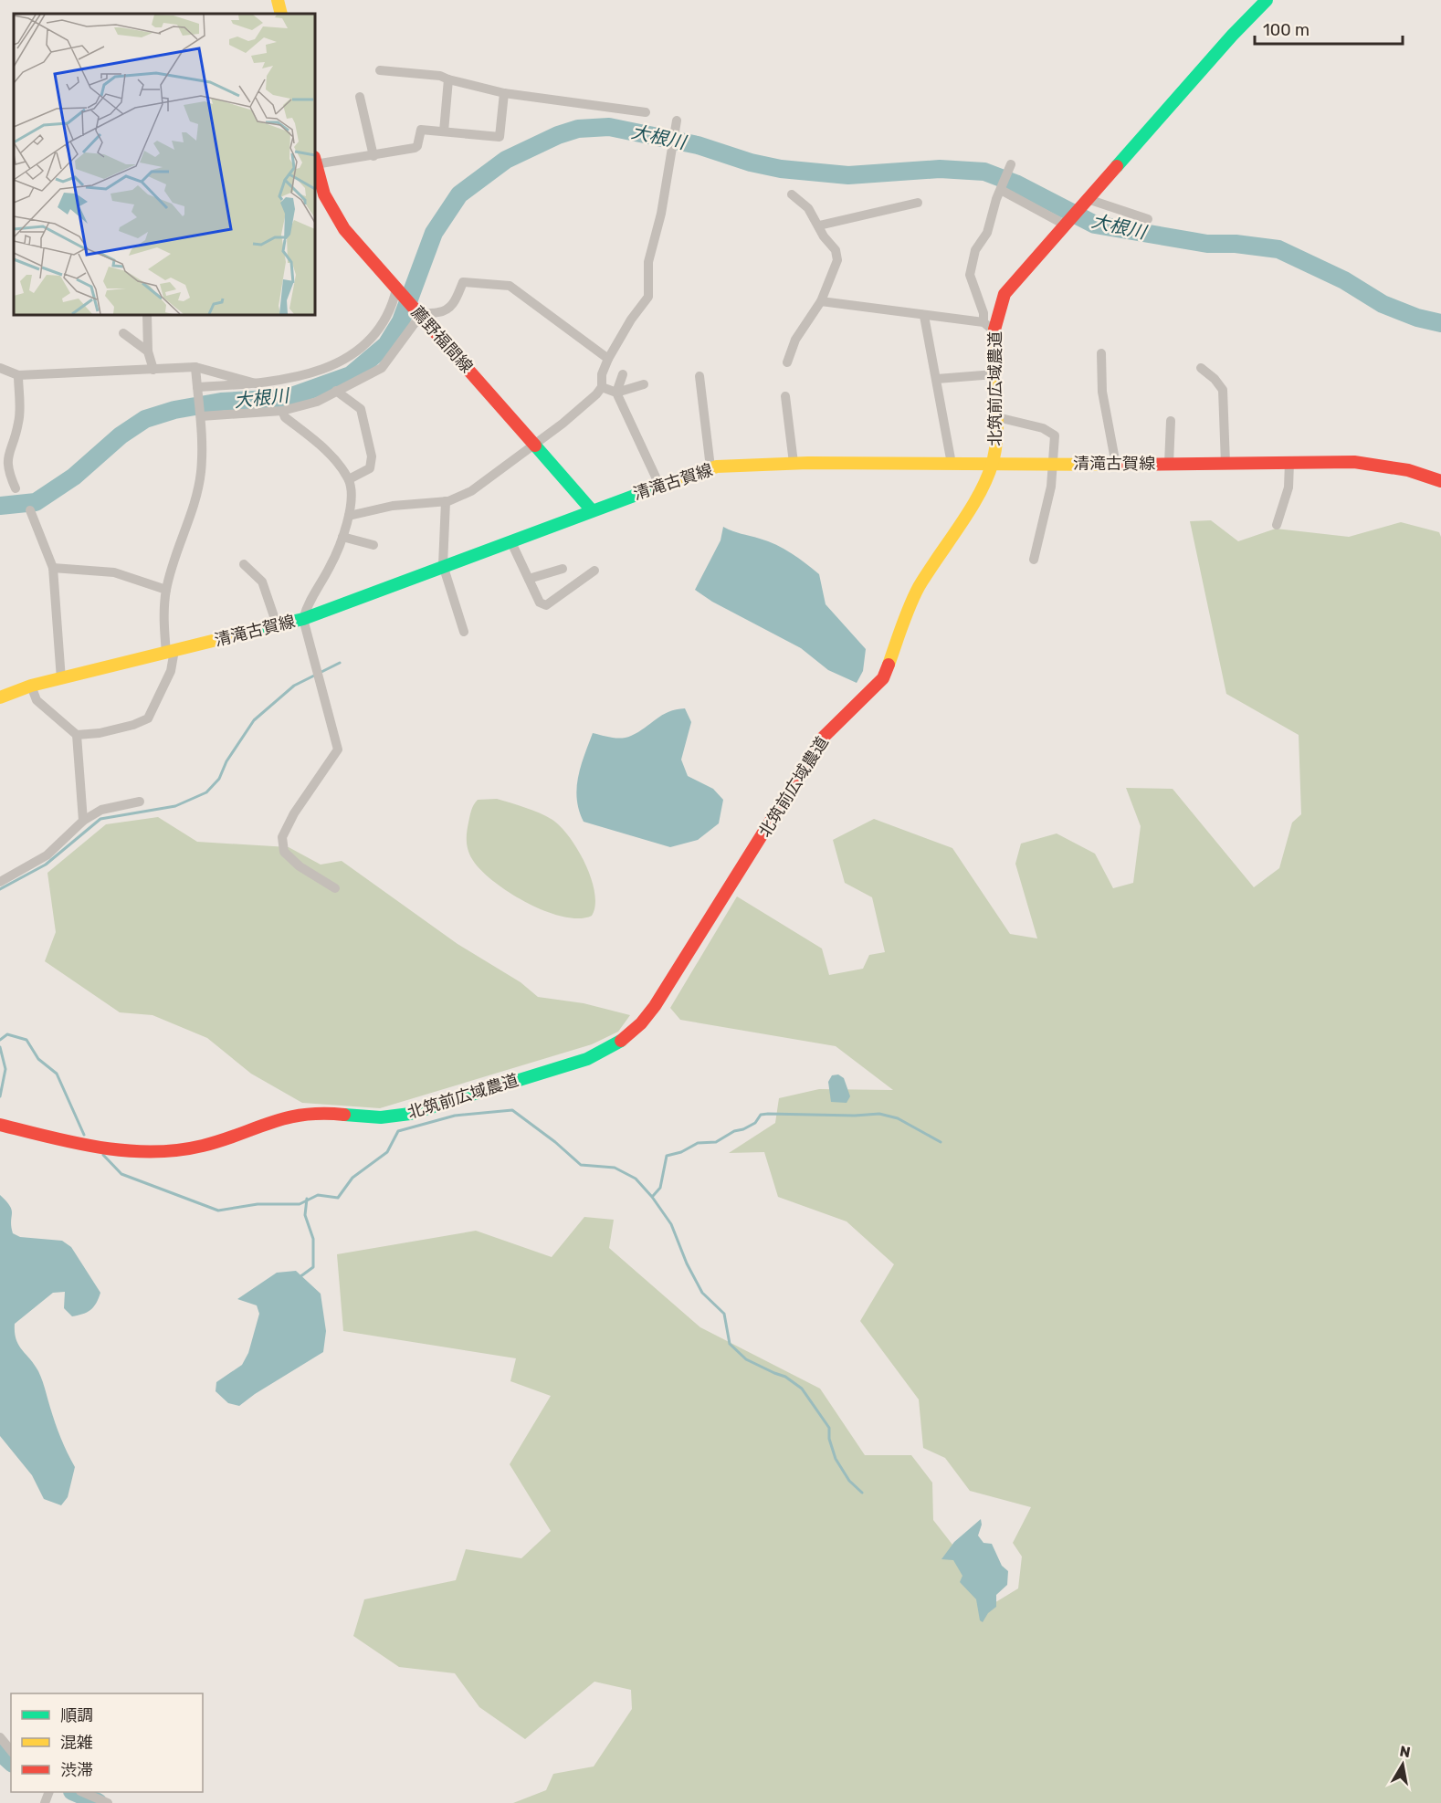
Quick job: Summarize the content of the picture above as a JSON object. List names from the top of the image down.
{
  "streets": {
    "main road": ["薦野福間線", "北筑前広域農道", "清滝古賀線"]
  },
  "crossings": [
    ["薦野福間線", "清滝古賀線"],
    ["北筑前広域農道", "清滝古賀線"]
  ],
  "water": ["大根川"],
  "legend": ["順調", "混雑", "渋滞"],
  "scale_bar": "100 m",
  "north": "top"
}
